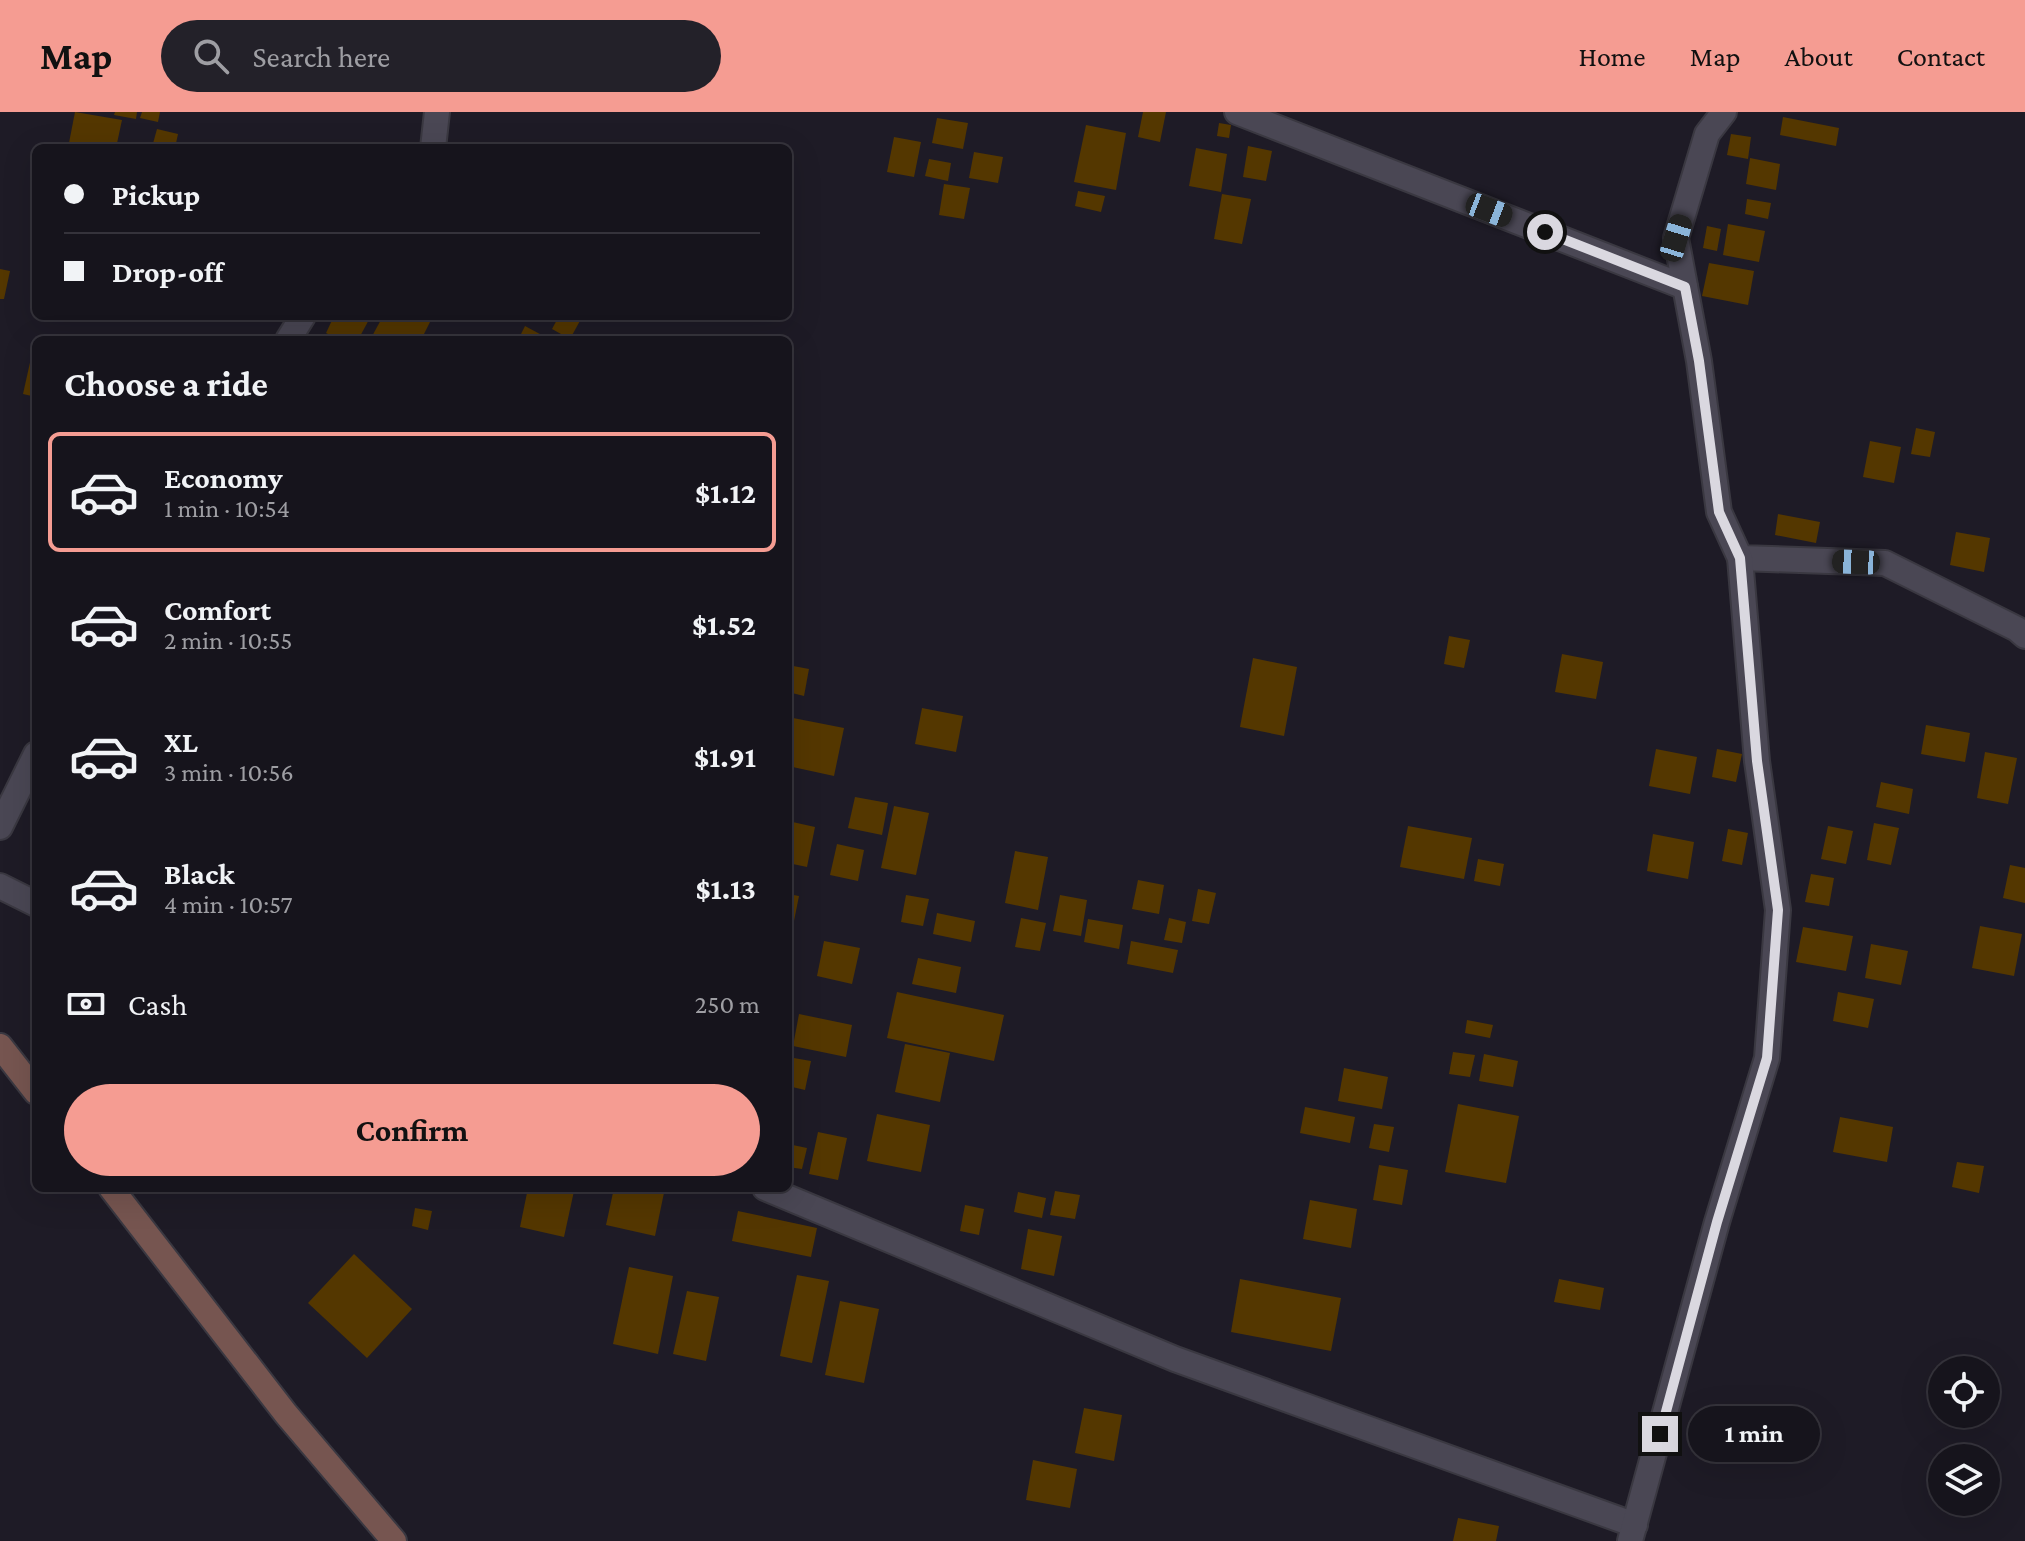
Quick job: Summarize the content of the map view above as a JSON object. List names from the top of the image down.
{
  "page": {
    "header": "Map",
    "search": "Search here",
    "nav": [
      "Home",
      "Map",
      "About",
      "Contact"
    ],
    "banner": ["Pickup", "Drop-off"],
    "heading": "Choose a ride",
    "list": [
      {
        "name": "Economy",
        "note": "1 min · 10:54",
        "value": "$1.12"
      },
      {
        "name": "Comfort",
        "note": "2 min · 10:55",
        "value": "$1.52"
      },
      {
        "name": "XL",
        "note": "3 min · 10:56",
        "value": "$1.91"
      },
      {
        "name": "Black",
        "note": "4 min · 10:57",
        "value": "$1.13"
      }
    ],
    "pay": ["Cash", "250 m"],
    "buttons": "Confirm",
    "bubble": "1 min"
  }
}
